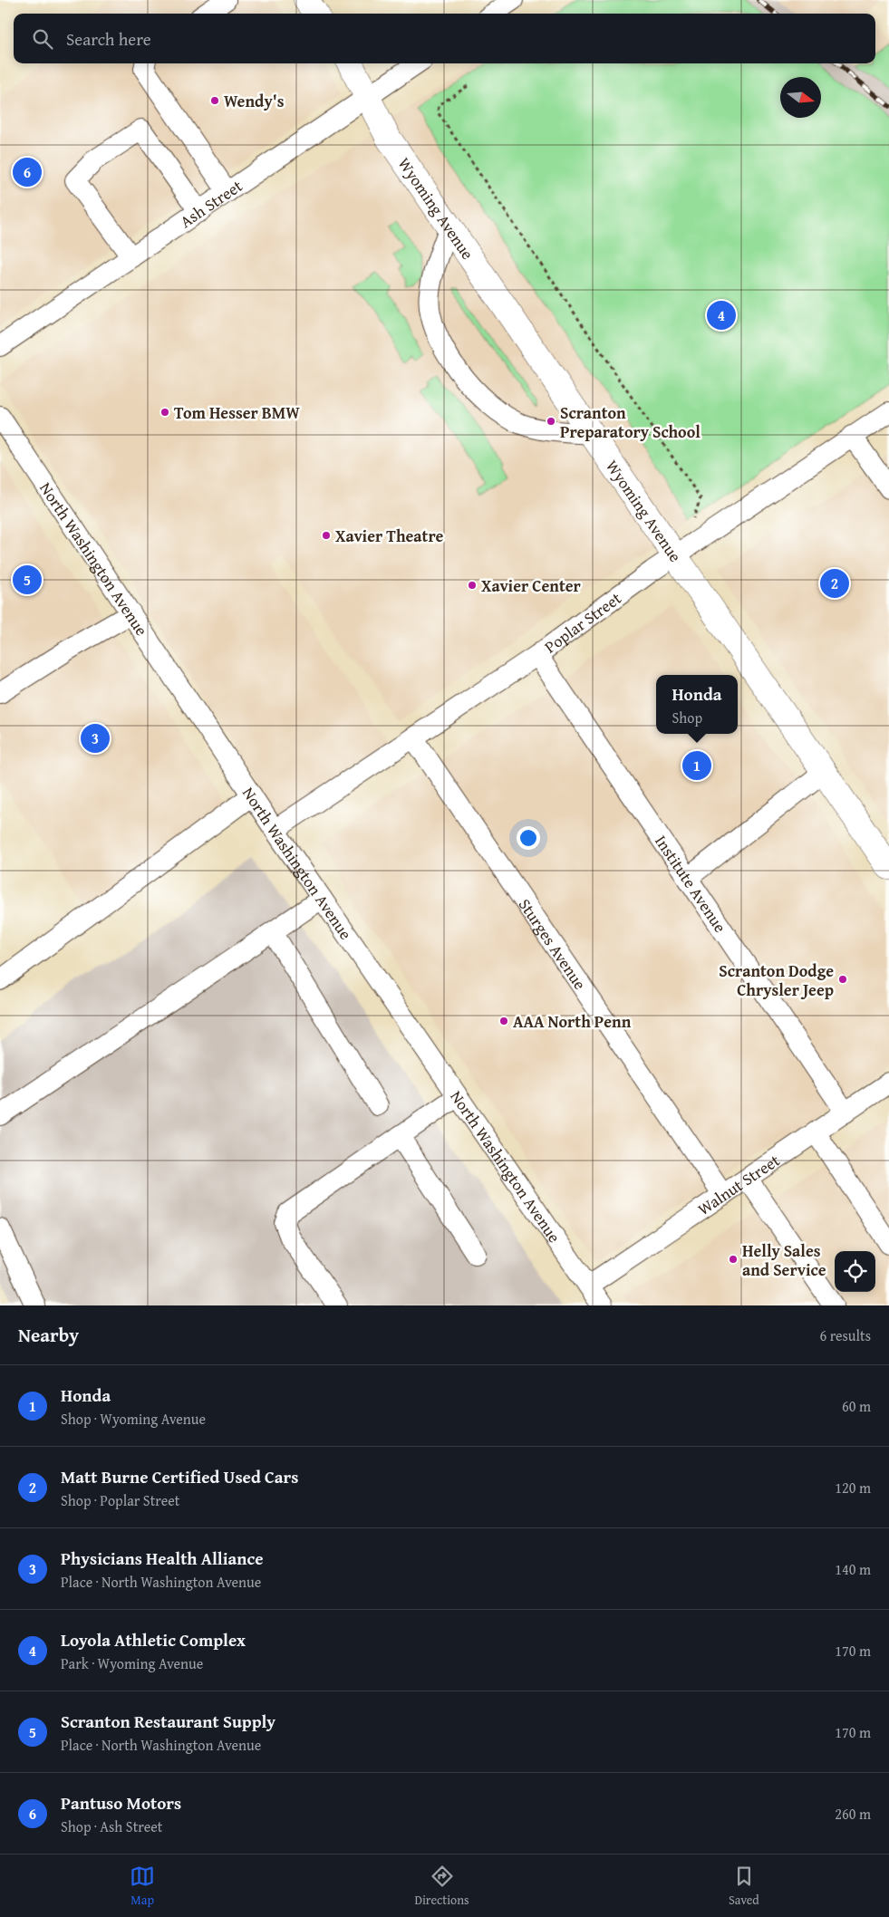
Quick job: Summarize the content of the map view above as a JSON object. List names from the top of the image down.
{
  "streets": {
    "main road": ["Wyoming Avenue"],
    "street": [
      "Ash Street",
      "North Washington Avenue",
      "Poplar Street",
      "Institute Avenue",
      "Sturges Avenue",
      "Walnut Street"
    ]
  },
  "crossings": [
    ["Ash Street", "Wyoming Avenue"],
    ["Wyoming Avenue", "Poplar Street"],
    ["North Washington Avenue", "Poplar Street"],
    ["North Washington Avenue", "Walnut Street"],
    ["Poplar Street", "Institute Avenue"],
    ["Poplar Street", "Sturges Avenue"],
    ["Institute Avenue", "Walnut Street"],
    ["Sturges Avenue", "Walnut Street"]
  ],
  "places": [
    "Wendy's",
    "Tom Hesser BMW",
    "Scranton Preparatory School",
    "Xavier Theatre",
    "Xavier Center",
    "Scranton Dodge Chrysler Jeep",
    "AAA North Penn",
    "Helly Sales and Service"
  ],
  "north": "right",
  "page": {
    "search": "Search here",
    "pins": [
      "6",
      "4",
      "5",
      "2",
      "3",
      "1"
    ],
    "popup": ["Honda", "Shop"],
    "heading": ["Nearby", "6 results"],
    "list": [
      {
        "mark": "1",
        "name": "Honda",
        "note": "Shop · Wyoming Avenue",
        "value": "60 m"
      },
      {
        "mark": "2",
        "name": "Matt Burne Certified Used Cars",
        "note": "Shop · Poplar Street",
        "value": "120 m"
      },
      {
        "mark": "3",
        "name": "Physicians Health Alliance",
        "note": "Place · North Washington Avenue",
        "value": "140 m"
      },
      {
        "mark": "4",
        "name": "Loyola Athletic Complex",
        "note": "Park · Wyoming Avenue",
        "value": "170 m"
      },
      {
        "mark": "5",
        "name": "Scranton Restaurant Supply",
        "note": "Place · North Washington Avenue",
        "value": "170 m"
      },
      {
        "mark": "6",
        "name": "Pantuso Motors",
        "note": "Shop · Ash Street",
        "value": "260 m"
      }
    ],
    "nav": ["Map", "Directions", "Saved"]
  }
}
